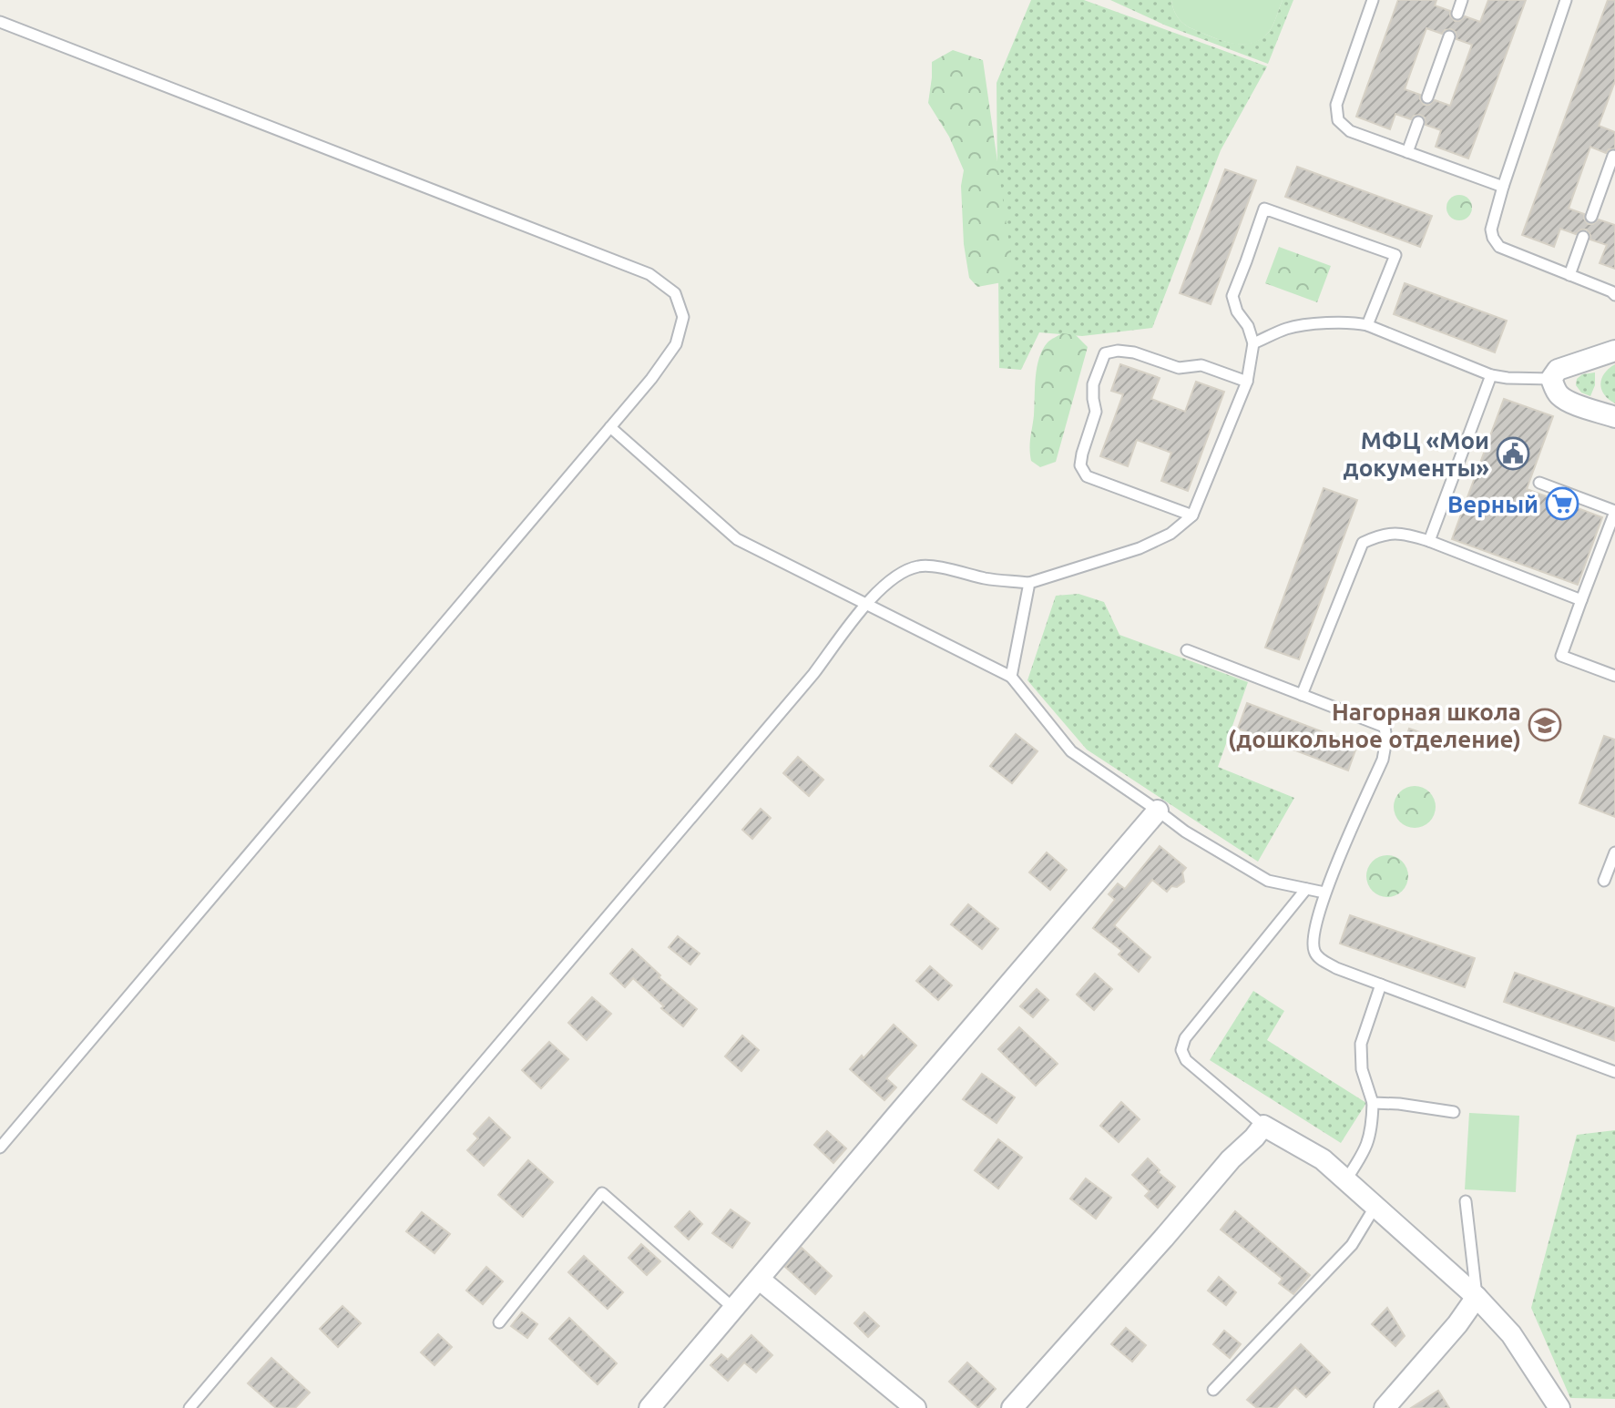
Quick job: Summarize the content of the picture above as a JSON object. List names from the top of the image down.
{
  "places": {
    "public building": ["МФЦ «Мои документы»"],
    "supermarket": ["Верный"],
    "school or university": ["Нагорная школа (дошкольное отделение)"]
  }
}
